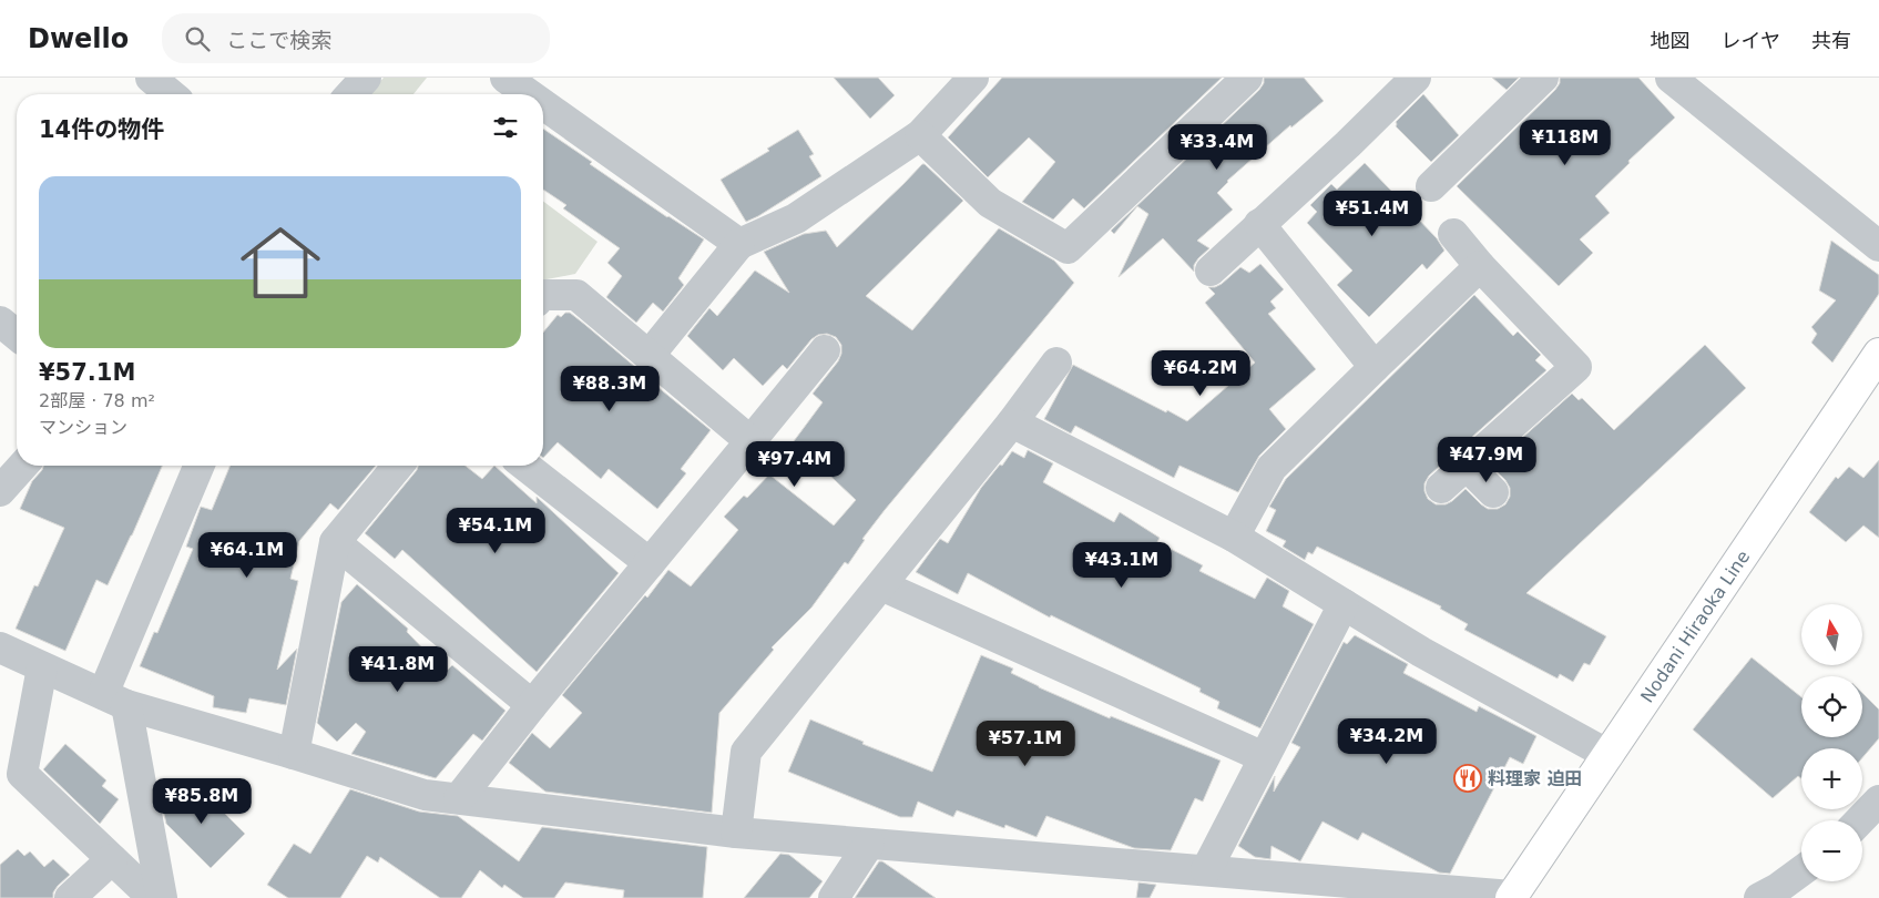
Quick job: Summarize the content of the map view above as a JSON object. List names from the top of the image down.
{
  "streets": {
    "main road": ["Nodani Hiraoka Line"]
  },
  "places": {
    "restaurant": ["料理家 迫田"]
  },
  "north": "top",
  "page": {
    "header": "Dwello",
    "search": "ここで検索",
    "nav": ["地図", "レイヤ", "共有"],
    "heading": "14件の物件",
    "price": [
      "¥118M",
      "¥33.4M",
      "¥51.4M",
      "¥64.2M",
      "¥88.3M",
      "¥47.9M",
      "¥97.4M",
      "¥54.1M",
      "¥64.1M",
      "¥43.1M",
      "¥41.8M",
      "¥34.2M",
      "¥57.1M",
      "¥85.8M"
    ],
    "list": [
      {
        "name": "¥57.1M",
        "note": "2部屋 · 78 m² · マンション"
      }
    ],
    "map_buttons": ["+", "−"]
  }
}
